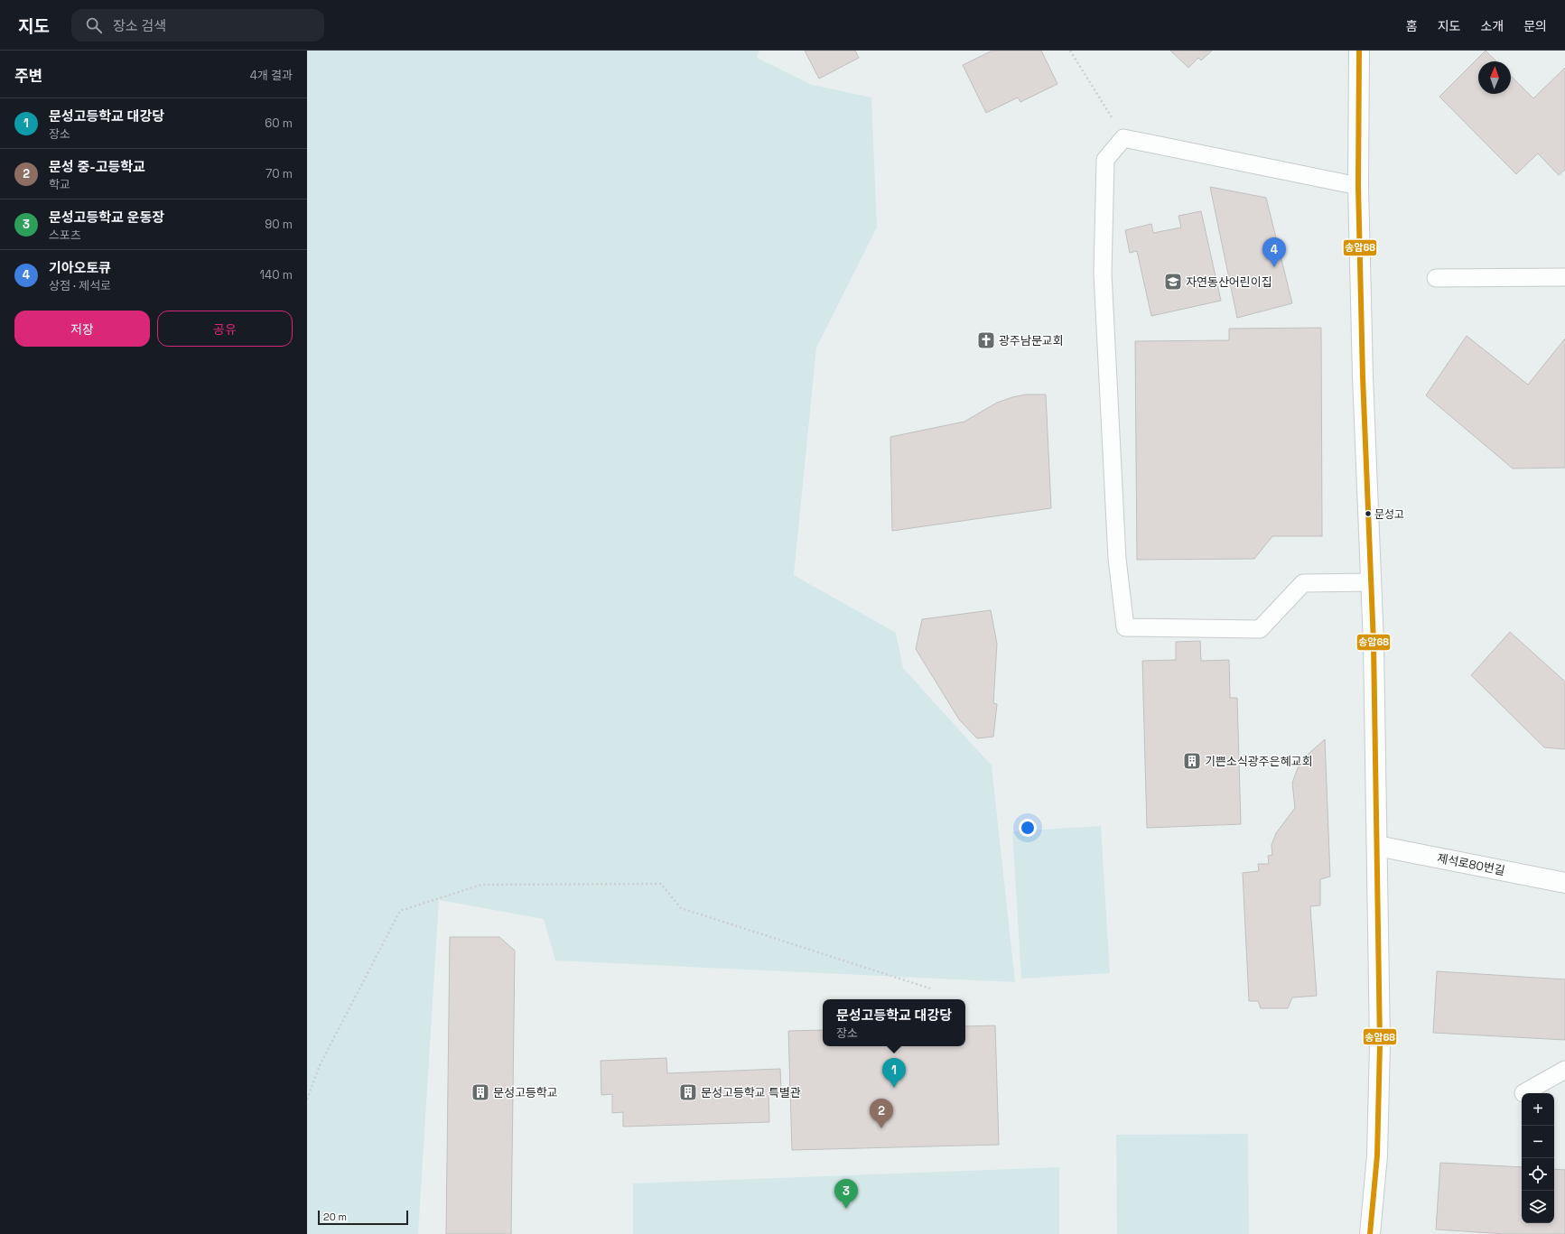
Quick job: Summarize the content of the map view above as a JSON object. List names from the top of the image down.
{
  "streets": {
    "street": ["제석로80번길"]
  },
  "places": {
    "school or university": ["자연동산어린이집"],
    "church": ["광주남문교회"],
    "other": ["문성고"],
    "building": ["기쁜소식광주은혜교회", "문성고등학교", "문성고등학교 특별관"]
  },
  "lines": ["transit line 송암68"],
  "scale_bar": "20 m",
  "north": "top",
  "page": {
    "header": "지도",
    "search": "장소 검색",
    "nav": [
      "홈",
      "지도",
      "소개",
      "문의"
    ],
    "heading": ["주변", "4개 결과"],
    "list": [
      {
        "mark": "1",
        "name": "문성고등학교 대강당",
        "note": "장소",
        "value": "60 m"
      },
      {
        "mark": "2",
        "name": "문성 중-고등학교",
        "note": "학교",
        "value": "70 m"
      },
      {
        "mark": "3",
        "name": "문성고등학교 운동장",
        "note": "스포츠",
        "value": "90 m"
      },
      {
        "mark": "4",
        "name": "기아오토큐",
        "note": "상점 · 제석로",
        "value": "140 m"
      }
    ],
    "pins": [
      "4",
      "1",
      "2",
      "3"
    ],
    "buttons": ["저장", "공유"],
    "popup": ["문성고등학교 대강당", "장소"],
    "map_buttons": ["+", "−"],
    "scale": "20 m"
  }
}
